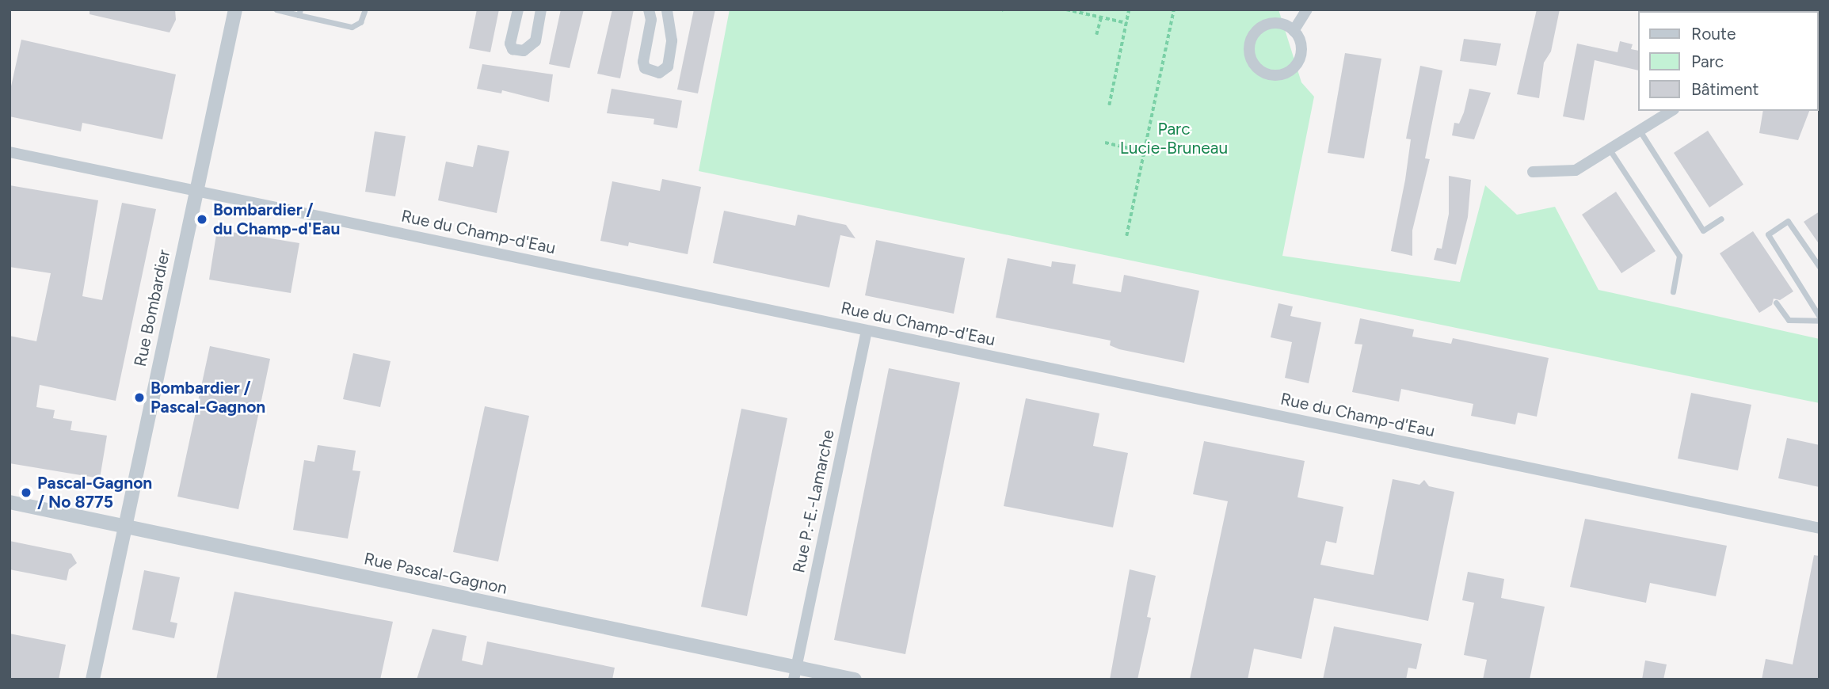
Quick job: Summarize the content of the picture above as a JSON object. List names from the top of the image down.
{
  "streets": {
    "street": [
      "Rue du Champ-d'Eau",
      "Rue Bombardier",
      "Rue P.-E.-Lamarche",
      "Rue Pascal-Gagnon"
    ]
  },
  "crossings": [
    ["Rue du Champ-d'Eau", "Rue Bombardier"],
    ["Rue du Champ-d'Eau", "Rue P.-E.-Lamarche"],
    ["Rue Bombardier", "Rue Pascal-Gagnon"],
    ["Rue P.-E.-Lamarche", "Rue Pascal-Gagnon"]
  ],
  "parks": ["Parc Lucie-Bruneau"],
  "places": ["Bombardier / du Champ-d'Eau", "Bombardier / Pascal-Gagnon", "Pascal-Gagnon / No 8775"],
  "legend": ["Route", "Parc", "Bâtiment"]
}
